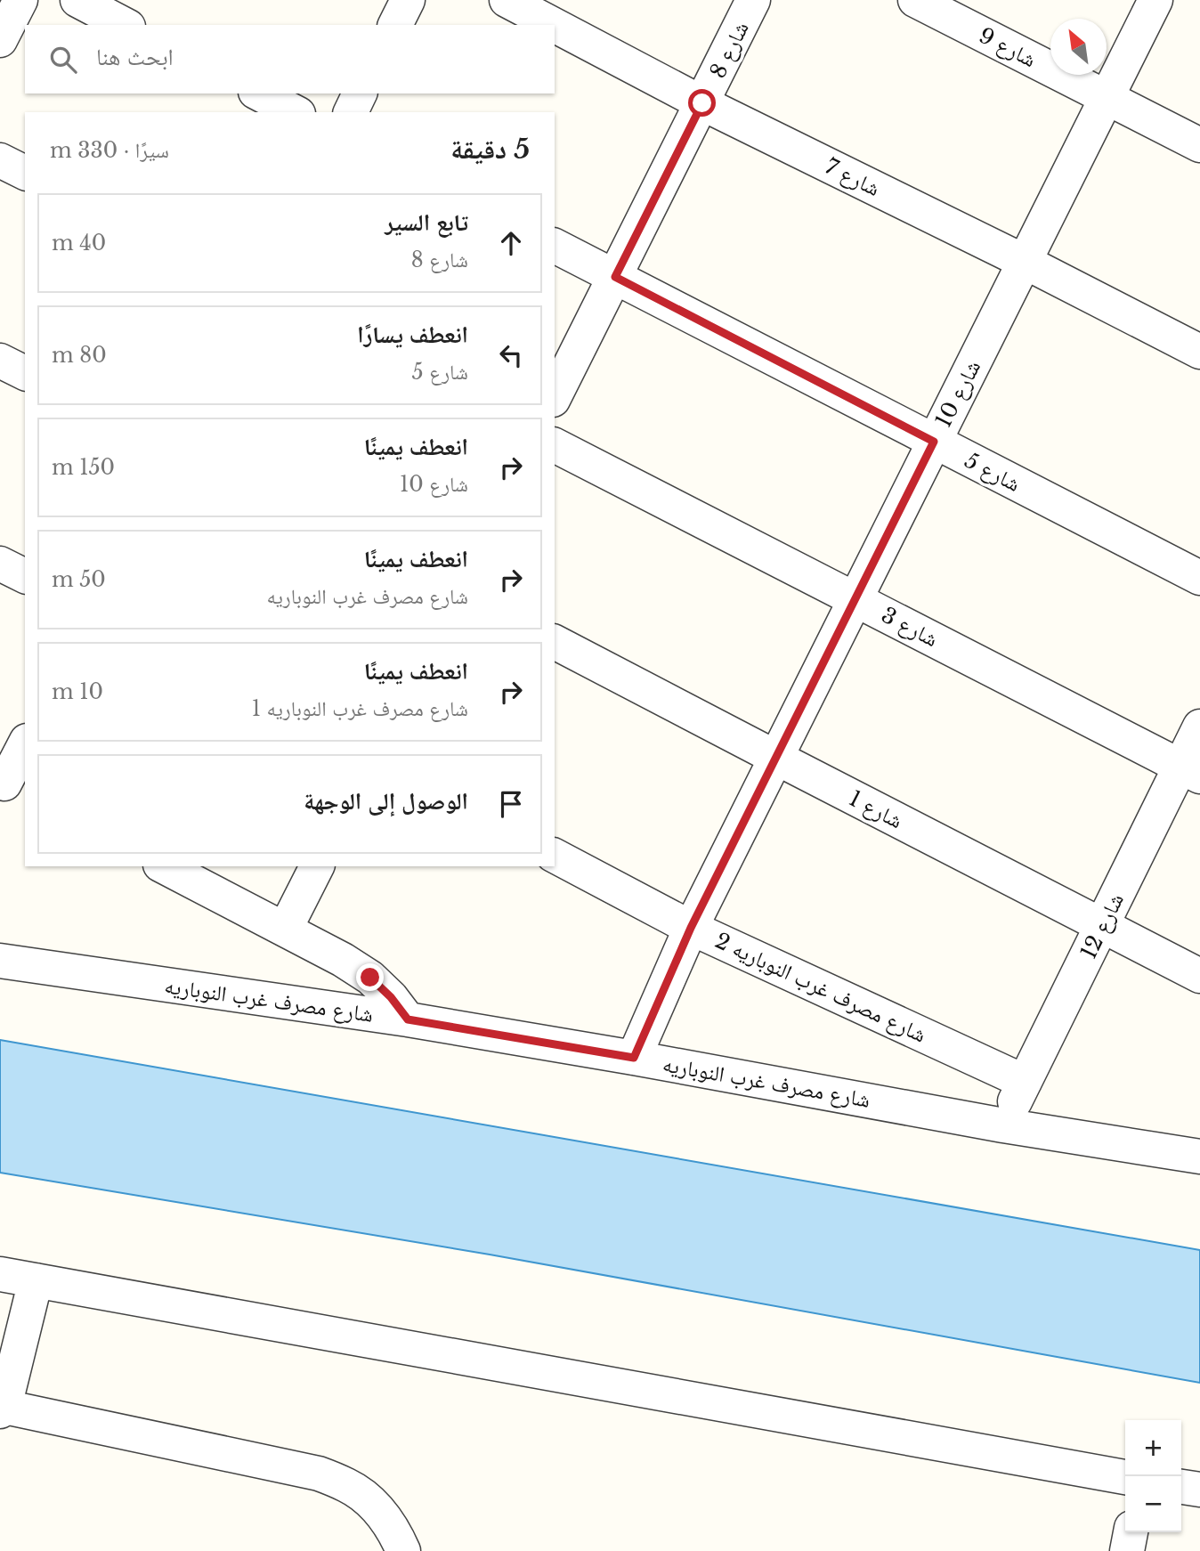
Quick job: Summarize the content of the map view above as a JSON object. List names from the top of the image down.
{
  "streets": {
    "street": [
      "شارع 9",
      "شارع 8",
      "شارع 7",
      "شارع 10",
      "شارع 5",
      "شارع 3",
      "شارع 1",
      "شارع 12",
      "شارع مصرف غرب النوباريه 2",
      "شارع مصرف غرب النوباريه"
    ]
  },
  "crossings": [
    ["شارع 9", "شارع 10"],
    ["شارع 8", "شارع 7"],
    ["شارع 8", "شارع 5"],
    ["شارع 7", "شارع 10"],
    ["شارع 10", "شارع 5"],
    ["شارع 10", "شارع 3"],
    ["شارع 10", "شارع 1"],
    ["شارع 10", "شارع مصرف غرب النوباريه 2"],
    ["شارع 10", "شارع مصرف غرب النوباريه"],
    ["شارع 3", "شارع 12"],
    ["شارع 1", "شارع 12"],
    ["شارع 12", "شارع مصرف غرب النوباريه 2"],
    ["شارع 12", "شارع مصرف غرب النوباريه"]
  ],
  "north": "top left",
  "page": {
    "search": "ابحث هنا",
    "heading": ["5 دقيقة", "سيرًا · 330 m"],
    "list": [
      ["تابع السير", "شارع 8", "40 m"],
      ["انعطف يسارًا", "شارع 5", "80 m"],
      ["انعطف يمينًا", "شارع 10", "150 m"],
      ["انعطف يمينًا", "شارع مصرف غرب النوباريه", "50 m"],
      ["انعطف يمينًا", "شارع مصرف غرب النوباريه 1", "10 m"],
      "الوصول إلى الوجهة"
    ],
    "map_buttons": ["+", "−"]
  }
}
